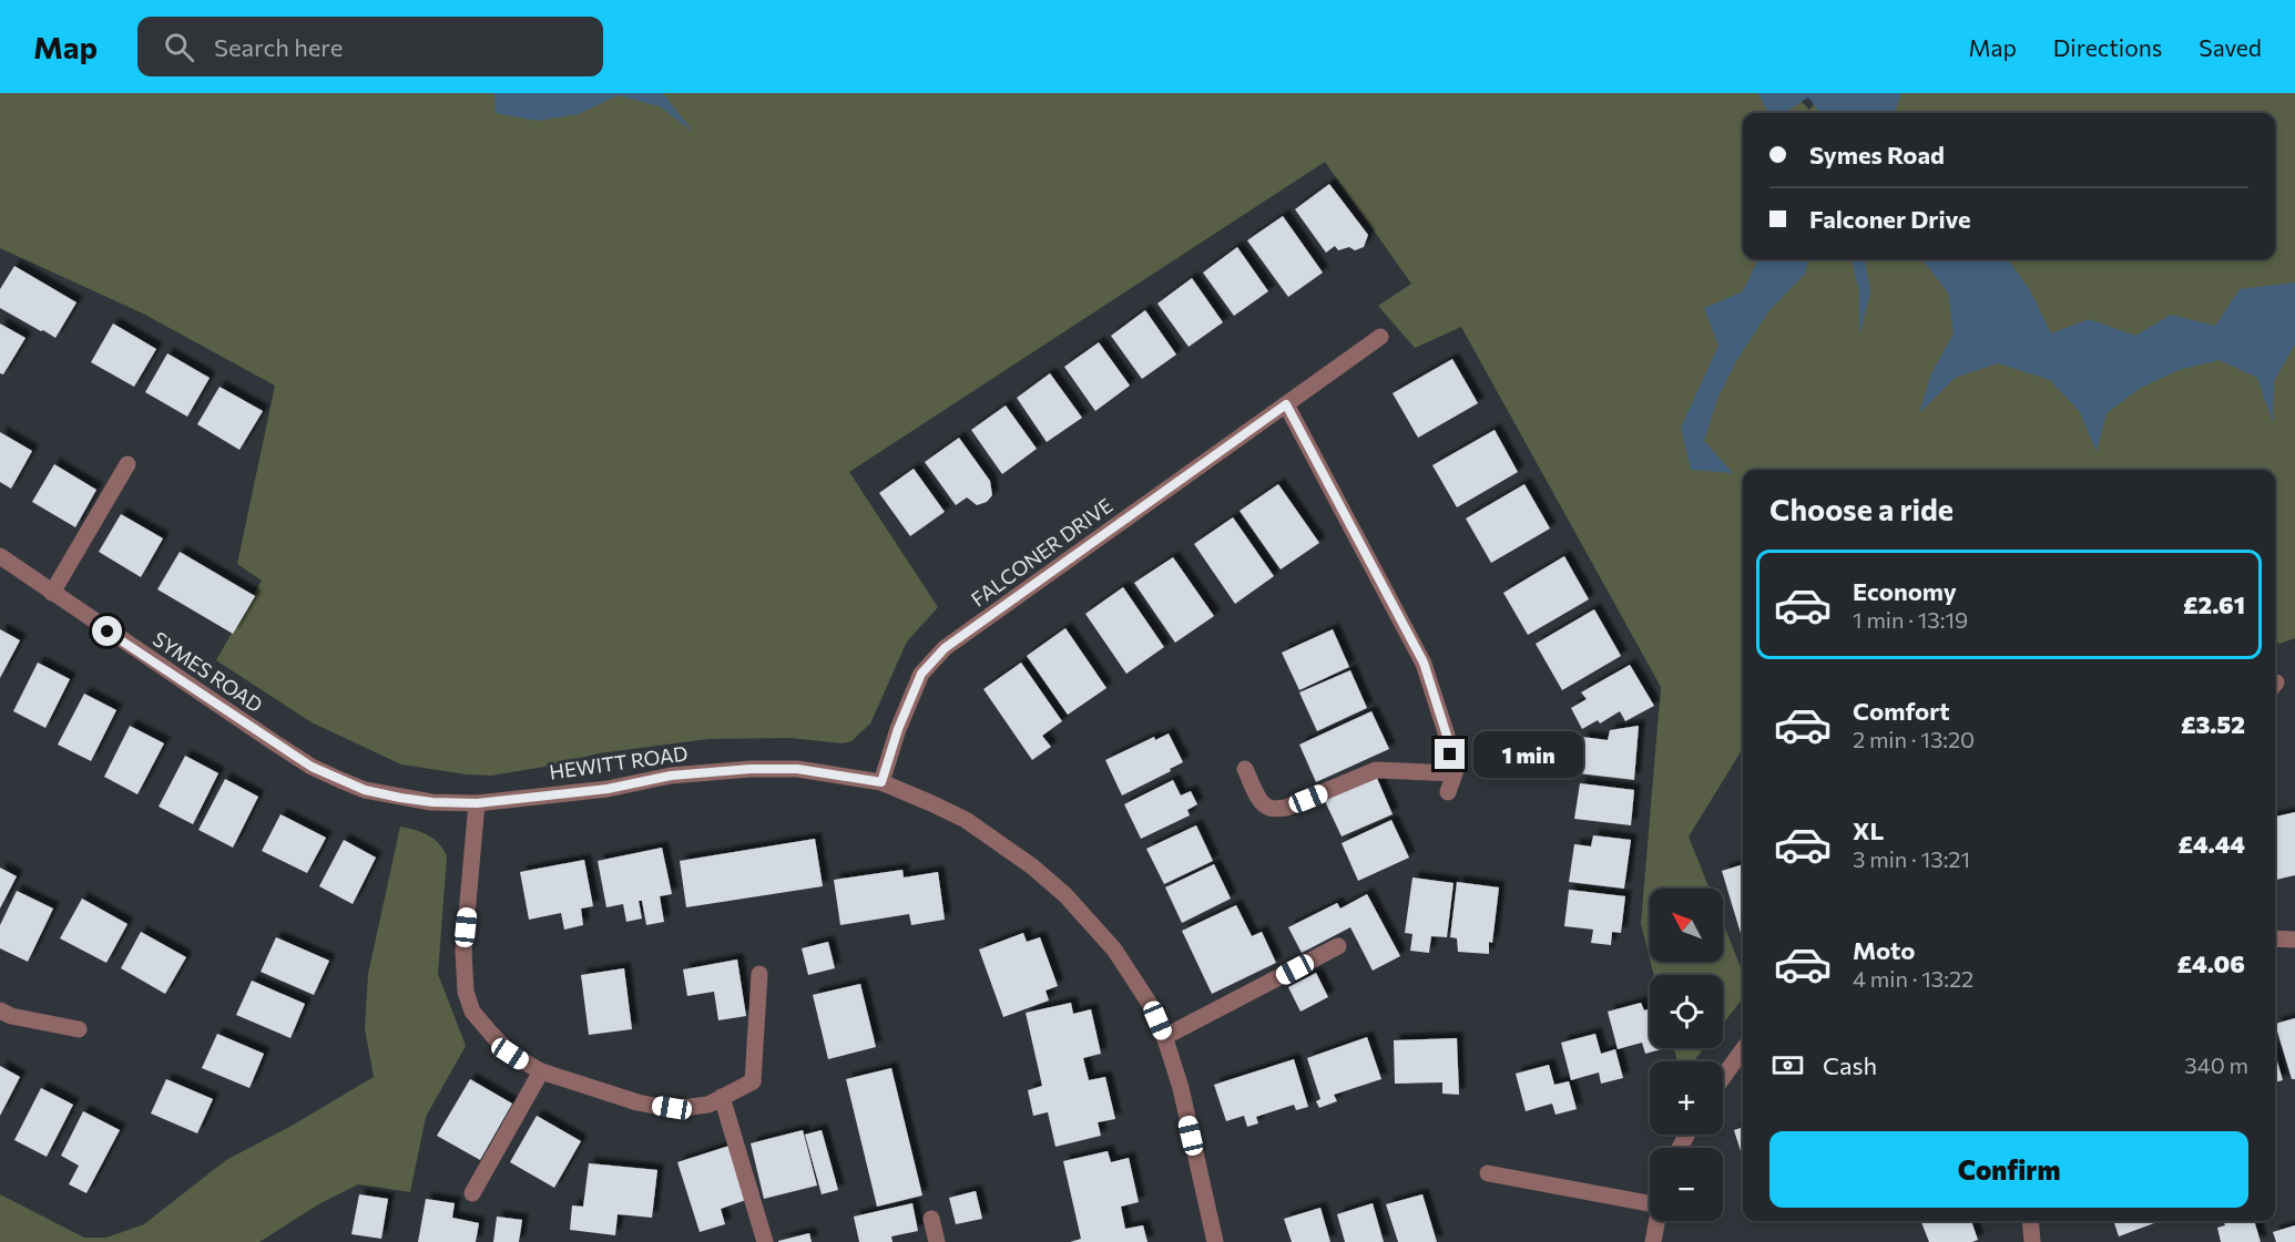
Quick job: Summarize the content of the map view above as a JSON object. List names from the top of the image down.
{
  "streets": {
    "street": ["FALCONER DRIVE", "SYMES ROAD", "HEWITT ROAD"]
  },
  "crossings": [
    ["FALCONER DRIVE", "HEWITT ROAD"],
    ["SYMES ROAD", "HEWITT ROAD"]
  ],
  "north": "top left",
  "page": {
    "header": "Map",
    "search": "Search here",
    "nav": ["Map", "Directions", "Saved"],
    "banner": ["Symes Road", "Falconer Drive"],
    "heading": "Choose a ride",
    "list": [
      {
        "name": "Economy",
        "note": "1 min · 13:19",
        "value": "£2.61"
      },
      {
        "name": "Comfort",
        "note": "2 min · 13:20",
        "value": "£3.52"
      },
      {
        "name": "XL",
        "note": "3 min · 13:21",
        "value": "£4.44"
      },
      {
        "name": "Moto",
        "note": "4 min · 13:22",
        "value": "£4.06"
      }
    ],
    "bubble": "1 min",
    "map_buttons": ["+", "−"],
    "pay": ["Cash", "340 m"],
    "buttons": "Confirm"
  }
}
